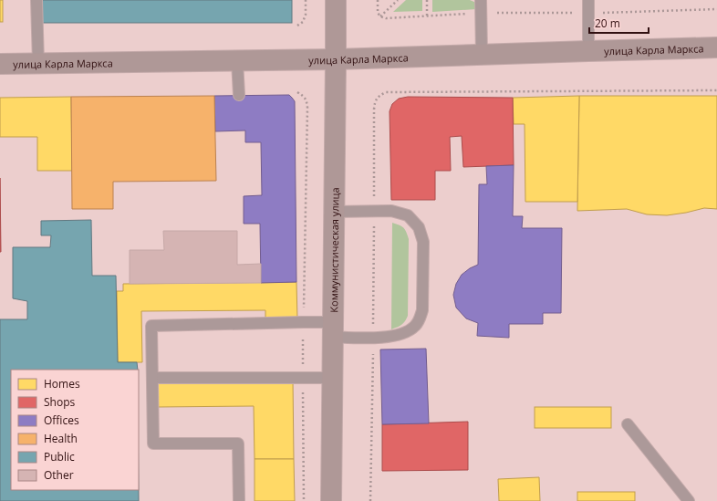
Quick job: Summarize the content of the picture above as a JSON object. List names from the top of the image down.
{
  "streets": {
    "main road": ["улица Карла Маркса", "Коммунистическая улица"]
  },
  "crossings": [
    ["улица Карла Маркса", "Коммунистическая улица"]
  ],
  "legend": [
    "Homes",
    "Shops",
    "Offices",
    "Health",
    "Public",
    "Other"
  ],
  "scale_bar": "20 m"
}
